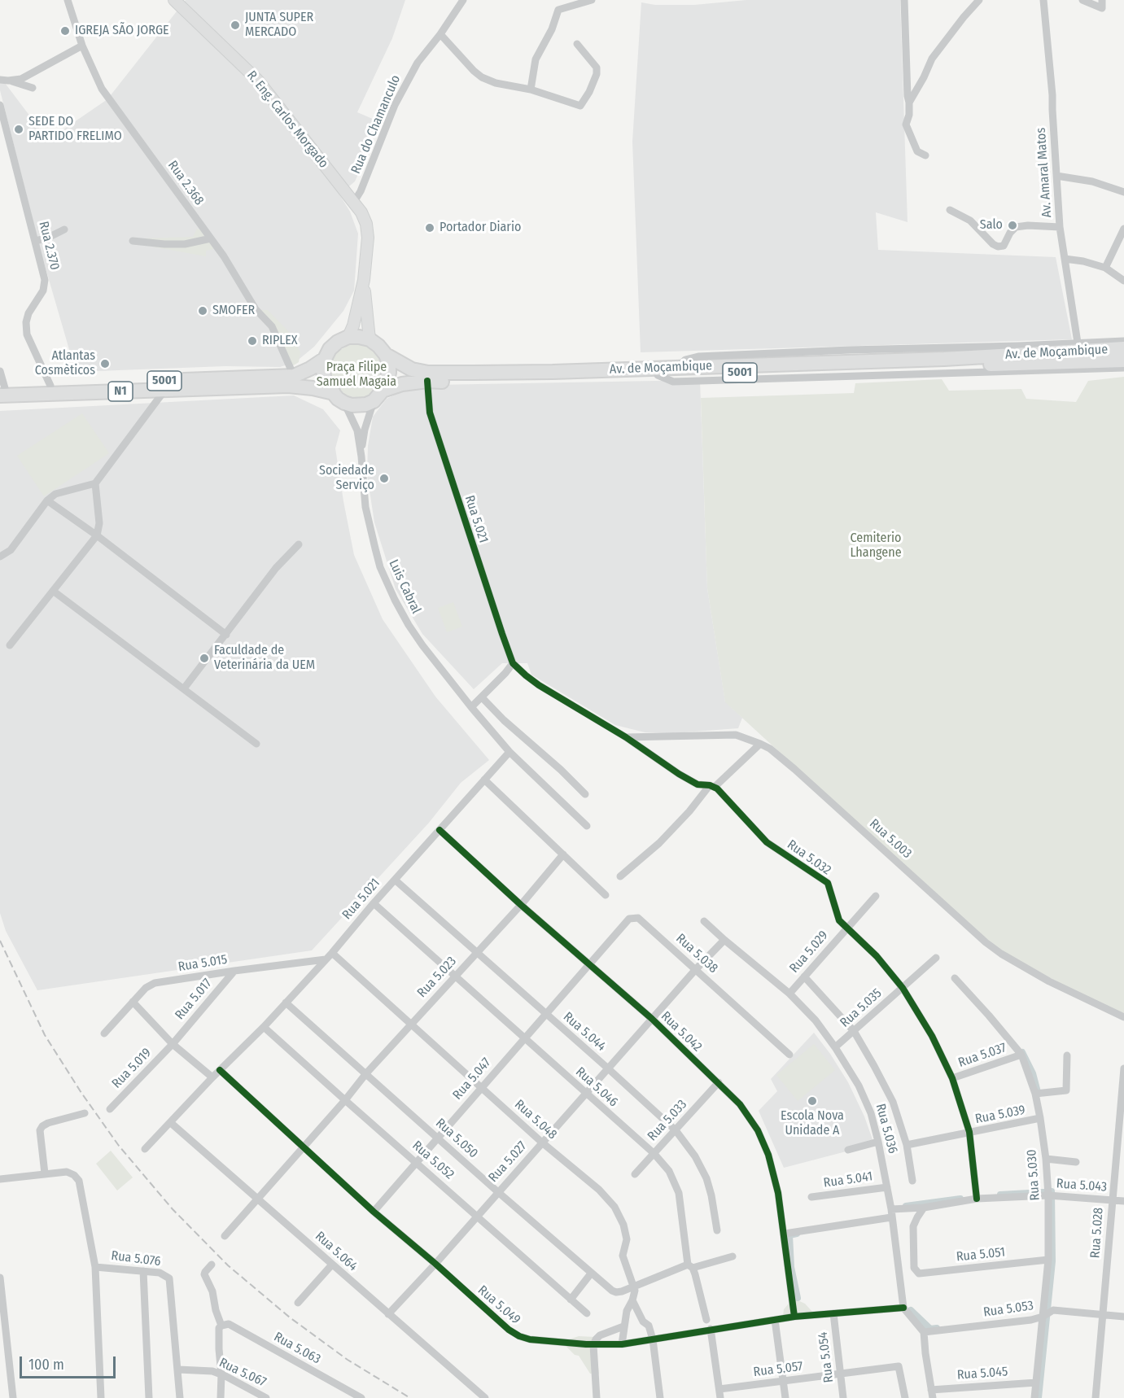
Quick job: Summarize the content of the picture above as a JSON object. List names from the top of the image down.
{
  "streets": {
    "highway": ["Av. de Moçambique", "5001", "N1"],
    "street": [
      "R. Eng. Carlos Morgado",
      "Rua do Chamanculo",
      "Av. Amaral Matos",
      "Rua 2.368",
      "Rua 2.370",
      "Rua 5.021",
      "Luis Cabral",
      "Rua 5.003",
      "Rua 5.032",
      "Rua 5.029",
      "Rua 5.038",
      "Rua 5.015",
      "Rua 5.023",
      "Rua 5.017",
      "Rua 5.035",
      "Rua 5.044",
      "Rua 5.042",
      "Rua 5.037",
      "Rua 5.019",
      "Rua 5.047",
      "Rua 5.046",
      "Rua 5.039",
      "Rua 5.048",
      "Rua 5.033",
      "Rua 5.036",
      "Rua 5.050",
      "Rua 5.052",
      "Rua 5.027",
      "Rua 5.030",
      "Rua 5.041",
      "Rua 5.043",
      "Rua 5.028",
      "Rua 5.064",
      "Rua 5.051",
      "Rua 5.076",
      "Rua 5.049",
      "Rua 5.053",
      "Rua 5.063",
      "Rua 5.054",
      "Rua 5.057",
      "Rua 5.067",
      "Rua 5.045"
    ]
  },
  "crossings": [
    ["R. Eng. Carlos Morgado", "Rua do Chamanculo"],
    ["Rua 2.368", "5001"],
    ["Rua 2.370", "5001"],
    ["Av. de Moçambique", "5001"],
    ["Av. de Moçambique", "N1"],
    ["Av. de Moçambique", "Rua 5.021"],
    ["Av. de Moçambique", "Luis Cabral"],
    ["5001", "N1"],
    ["5001", "Luis Cabral"],
    ["N1", "Luis Cabral"],
    ["Rua 5.021", "Rua 5.015"],
    ["Rua 5.021", "Rua 5.044"],
    ["Rua 5.021", "Rua 5.042"],
    ["Rua 5.021", "Rua 5.046"],
    ["Rua 5.021", "Rua 5.048"],
    ["Rua 5.021", "Rua 5.050"],
    ["Rua 5.021", "Rua 5.052"],
    ["Rua 5.021", "Rua 5.064"],
    ["Rua 5.021", "Rua 5.049"],
    ["Rua 5.032", "Rua 5.029"],
    ["Rua 5.032", "Rua 5.035"],
    ["Rua 5.032", "Rua 5.037"],
    ["Rua 5.032", "Rua 5.039"],
    ["Rua 5.032", "Rua 5.043"],
    ["Rua 5.029", "Rua 5.036"],
    ["Rua 5.038", "Rua 5.042"],
    ["Rua 5.038", "Rua 5.047"],
    ["Rua 5.038", "Rua 5.027"],
    ["Rua 5.015", "Rua 5.017"],
    ["Rua 5.023", "Rua 5.044"],
    ["Rua 5.023", "Rua 5.042"],
    ["Rua 5.023", "Rua 5.046"],
    ["Rua 5.023", "Rua 5.048"],
    ["Rua 5.023", "Rua 5.050"],
    ["Rua 5.023", "Rua 5.052"],
    ["Rua 5.023", "Rua 5.064"],
    ["Rua 5.023", "Rua 5.049"],
    ["Rua 5.017", "Rua 5.019"],
    ["Rua 5.035", "Rua 5.036"],
    ["Rua 5.044", "Rua 5.047"],
    ["Rua 5.044", "Rua 5.033"],
    ["Rua 5.044", "Rua 5.027"],
    ["Rua 5.042", "Rua 5.047"],
    ["Rua 5.042", "Rua 5.033"],
    ["Rua 5.042", "Rua 5.027"],
    ["Rua 5.042", "Rua 5.043"],
    ["Rua 5.042", "Rua 5.049"],
    ["Rua 5.037", "Rua 5.030"],
    ["Rua 5.047", "Rua 5.046"],
    ["Rua 5.047", "Rua 5.048"],
    ["Rua 5.047", "Rua 5.050"],
    ["Rua 5.047", "Rua 5.052"],
    ["Rua 5.047", "Rua 5.049"],
    ["Rua 5.046", "Rua 5.033"],
    ["Rua 5.046", "Rua 5.027"],
    ["Rua 5.039", "Rua 5.030"],
    ["Rua 5.048", "Rua 5.050"],
    ["Rua 5.048", "Rua 5.027"],
    ["Rua 5.048", "Rua 5.049"],
    ["Rua 5.036", "Rua 5.027"],
    ["Rua 5.036", "Rua 5.041"],
    ["Rua 5.036", "Rua 5.043"],
    ["Rua 5.036", "Rua 5.049"],
    ["Rua 5.050", "Rua 5.027"],
    ["Rua 5.052", "Rua 5.027"],
    ["Rua 5.027", "Rua 5.064"],
    ["Rua 5.027", "Rua 5.049"],
    ["Rua 5.030", "Rua 5.043"],
    ["Rua 5.030", "Rua 5.051"],
    ["Rua 5.030", "Rua 5.053"],
    ["Rua 5.030", "Rua 5.045"],
    ["Rua 5.043", "Rua 5.028"],
    ["Rua 5.043", "Rua 5.051"],
    ["Rua 5.028", "Rua 5.053"],
    ["Rua 5.076", "Rua 5.067"],
    ["Rua 5.049", "Rua 5.054"],
    ["Rua 5.054", "Rua 5.057"]
  ],
  "parks": ["Praça Filipe Samuel Magaia", "Cemiterio Lhangene"],
  "places": [
    "JUNTA SUPER MERCADO",
    "IGREJA SÃO JORGE",
    "SEDE DO PARTIDO FRELIMO",
    "Salo",
    "Portador Diario",
    "SMOFER",
    "RIPLEX",
    "Atlantas Cosmèticos",
    "Sociedade Serviço",
    "Faculdade de Veterinária da UEM",
    "Escola Nova Unidade A"
  ],
  "scale_bar": "100 m"
}
